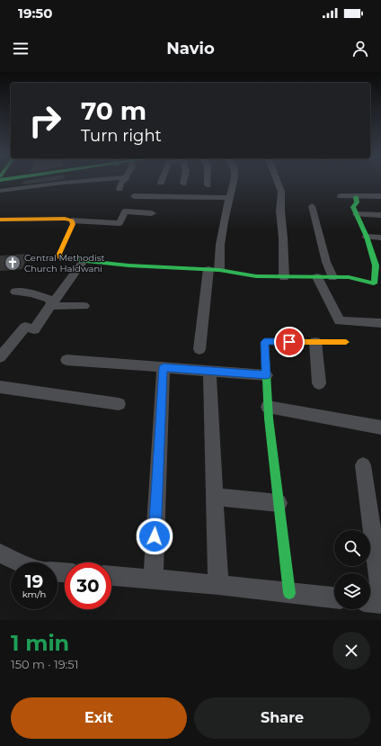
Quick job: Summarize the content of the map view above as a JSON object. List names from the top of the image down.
{
  "places": {
    "church": ["Central Methodist Church Haldwani"]
  },
  "page": {
    "status": "19:50",
    "header": "Navio",
    "turn": ["70 m", "Turn right"],
    "speed": "19 km/h",
    "limit": "30",
    "heading": ["1 min", "150 m · 19:51"],
    "buttons": ["Exit", "Share"]
  }
}
